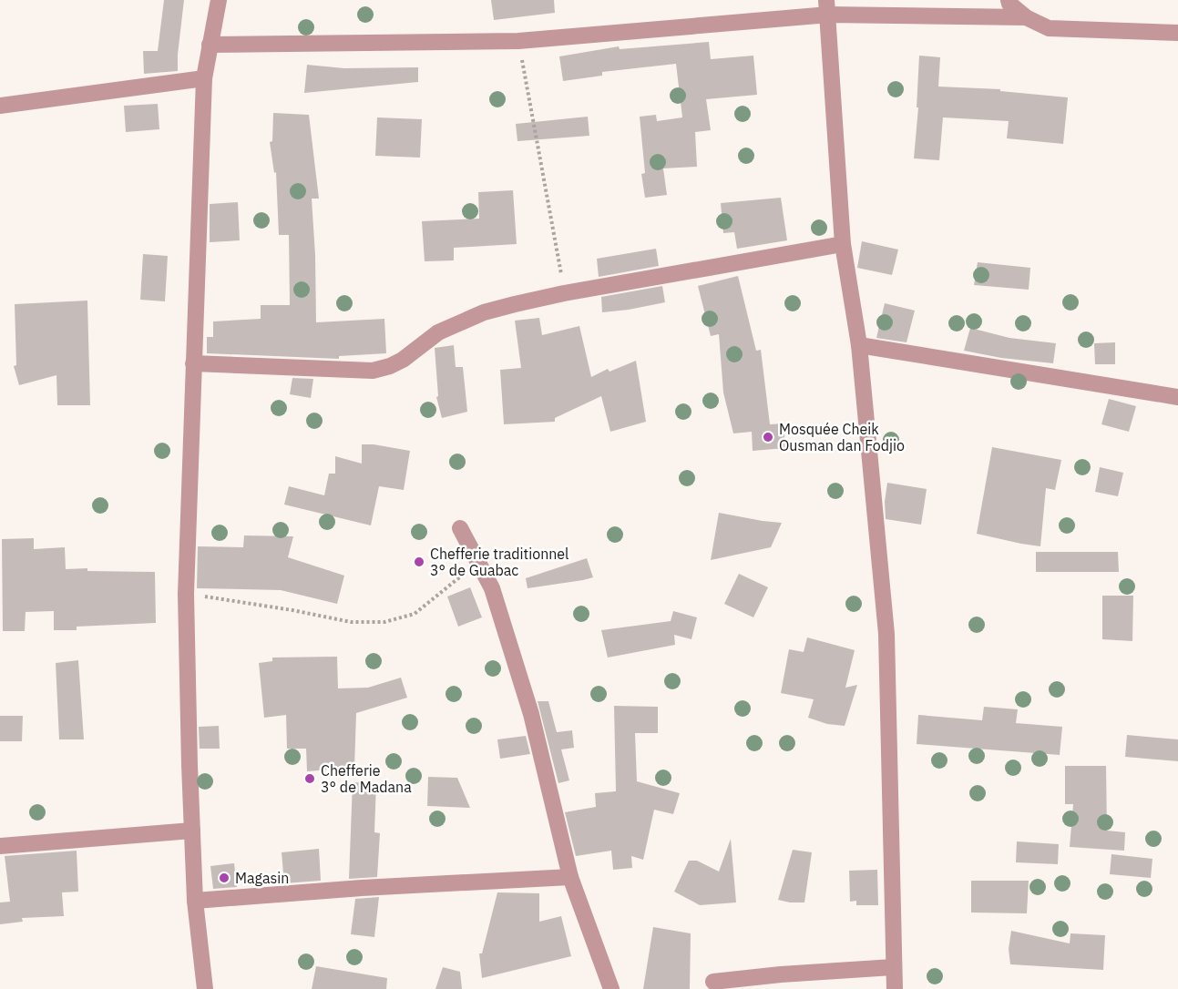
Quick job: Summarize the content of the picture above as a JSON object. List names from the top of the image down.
{
  "places": [
    "Mosquée Cheik Ousman dan Fodjio",
    "Chefferie traditionnel 3° de Guabac",
    "Chefferie 3° de Madana",
    "Magasin"
  ]
}
